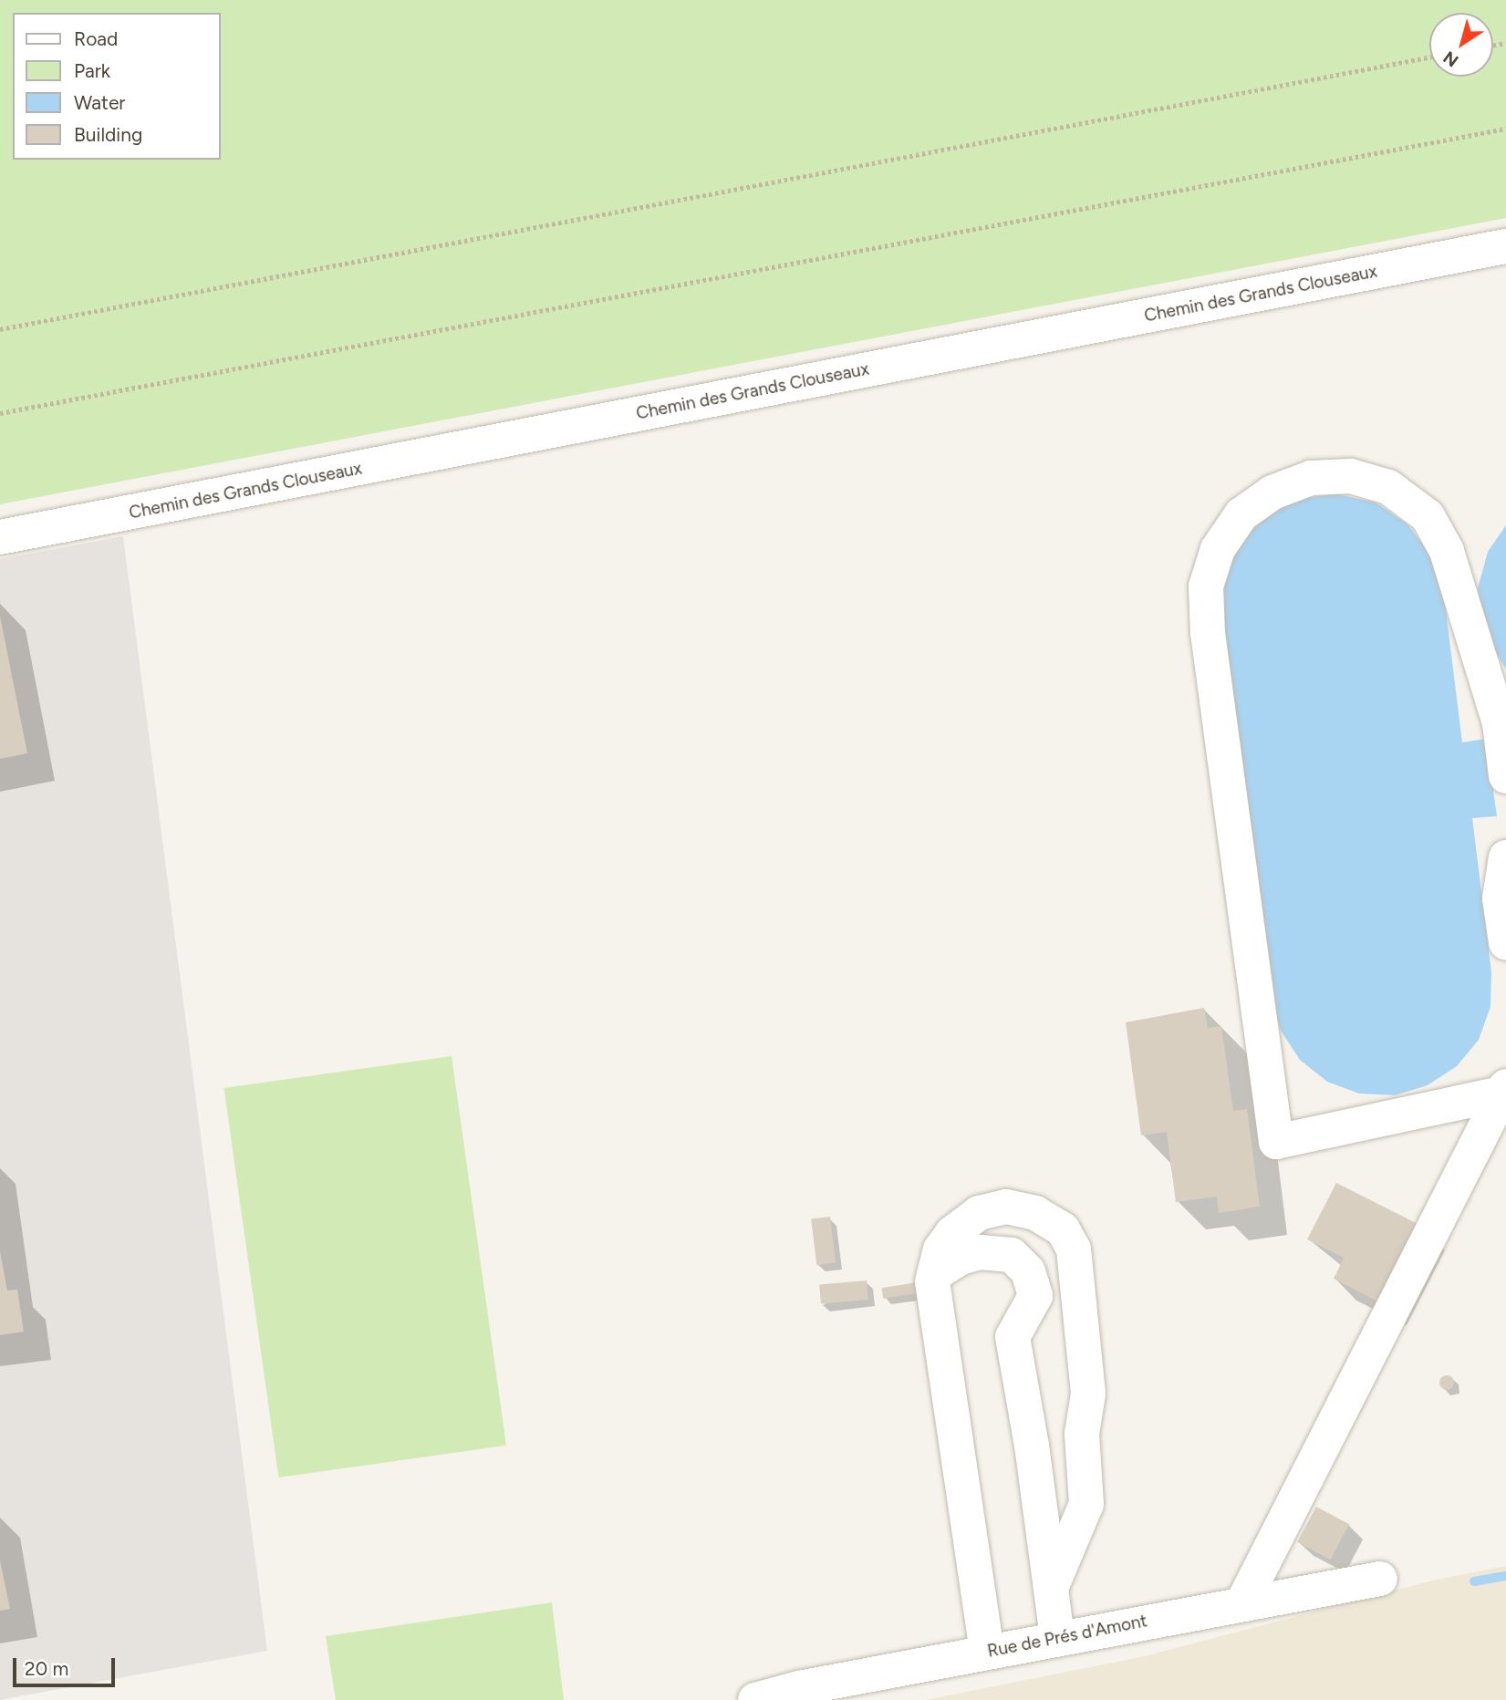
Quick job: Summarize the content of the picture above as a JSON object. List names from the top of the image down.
{
  "streets": {
    "street": ["Chemin des Grands Clouseaux", "Rue de Prés d'Amont"]
  },
  "legend": [
    "Road",
    "Park",
    "Water",
    "Building"
  ],
  "scale_bar": "20 m",
  "north": "bottom left"
}
